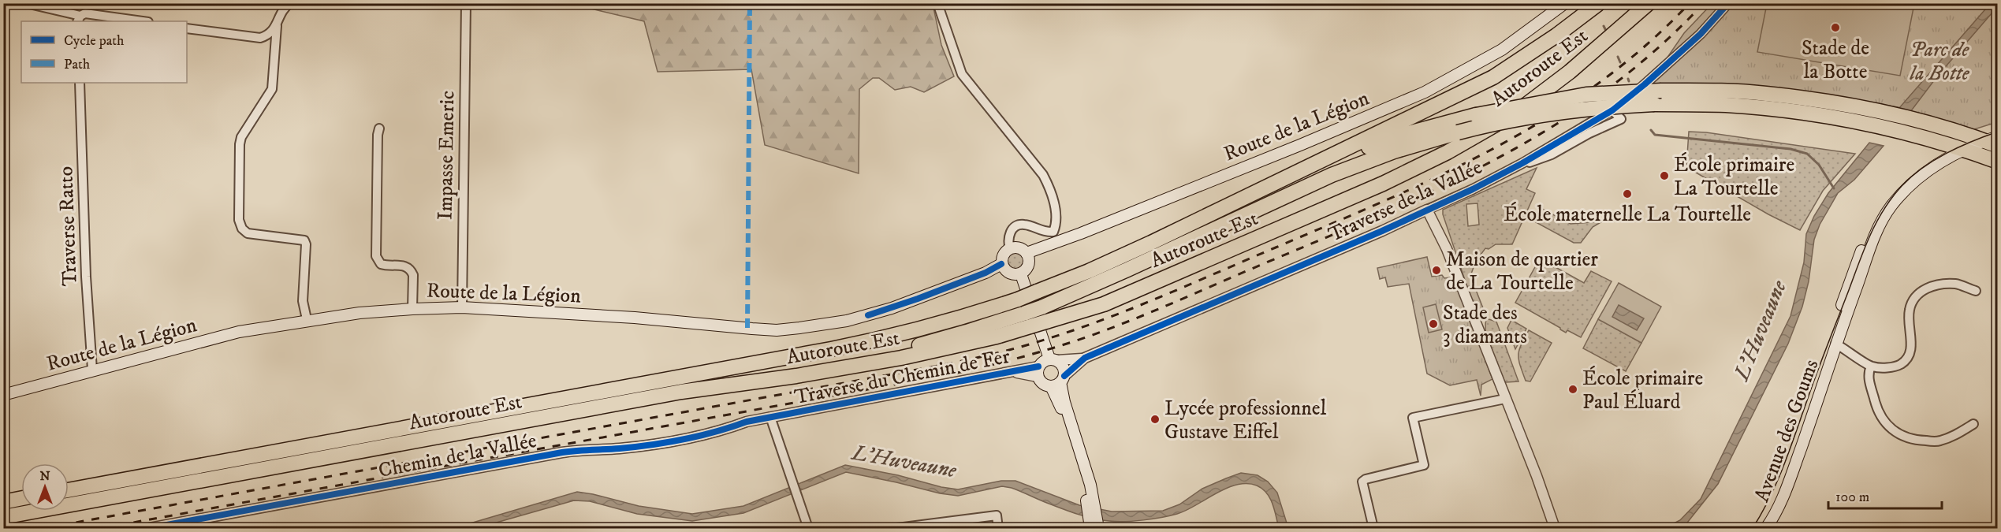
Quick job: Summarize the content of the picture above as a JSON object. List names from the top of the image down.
{
  "streets": {
    "highway": ["Autoroute Est"],
    "main road": ["Route de la Légion", "Avenue des Goums"],
    "street": [
      "Impasse Emeric",
      "Traverse de la Vallée",
      "Traverse Ratto",
      "Traverse du Chemin de Fer",
      "Chemin de la Vallée"
    ]
  },
  "crossings": [
    ["Route de la Légion", "Impasse Emeric"],
    ["Route de la Légion", "Traverse Ratto"],
    ["Traverse de la Vallée", "Traverse du Chemin de Fer"],
    ["Traverse du Chemin de Fer", "Chemin de la Vallée"]
  ],
  "water": ["L'Huveaune"],
  "parks": ["Parc de la Botte"],
  "places": [
    "Stade de la Botte",
    "École primaire La Tourtelle",
    "École maternelle La Tourtelle",
    "Maison de quartier de La Tourtelle",
    "Stade des 3 diamants",
    "École primaire Paul Éluard",
    "Lycée professionnel Gustave Eiffel"
  ],
  "legend": ["Cycle path", "Path"],
  "scale_bar": "100 m",
  "north": "top"
}
